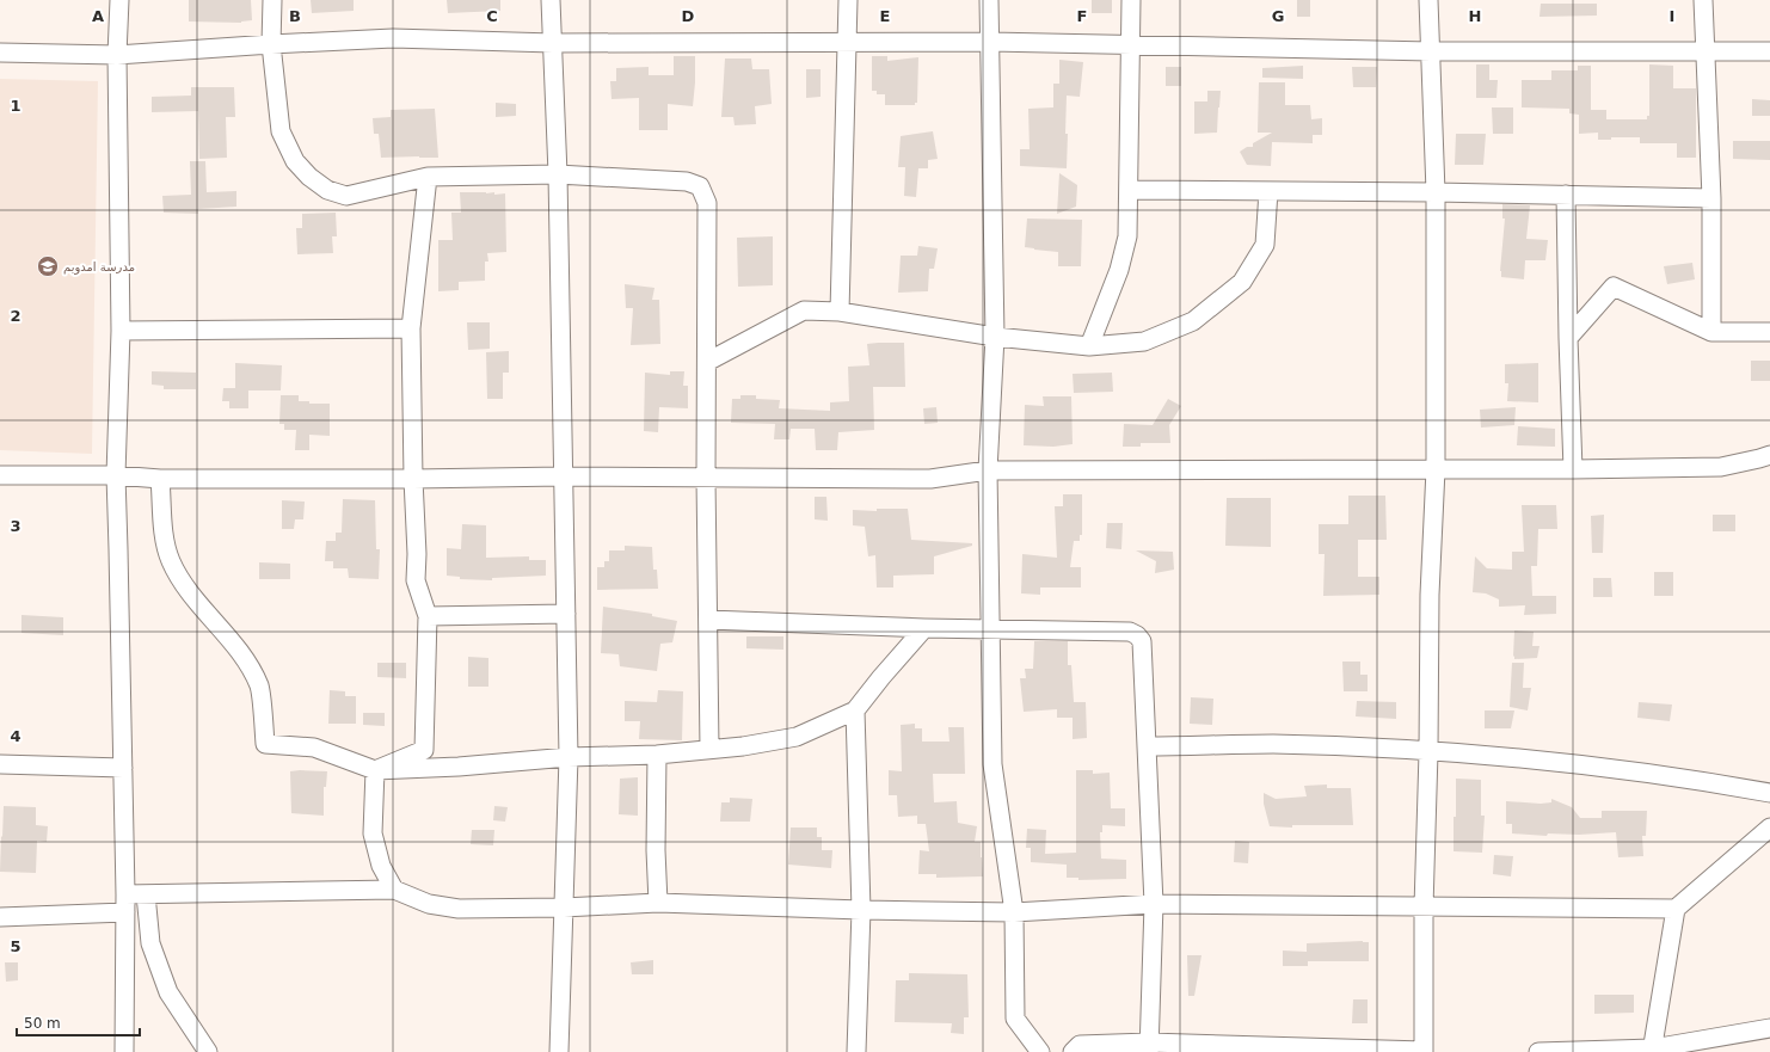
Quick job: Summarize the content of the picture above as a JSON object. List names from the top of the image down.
{
  "places": {
    "school or university": ["مدرسة امدويم"]
  },
  "scale_bar": "50 m",
  "grid": {
    "columns": [
      "A",
      "B",
      "C",
      "D",
      "E",
      "F",
      "G",
      "H",
      "I"
    ],
    "rows": [
      "1",
      "2",
      "3",
      "4",
      "5"
    ]
  }
}
